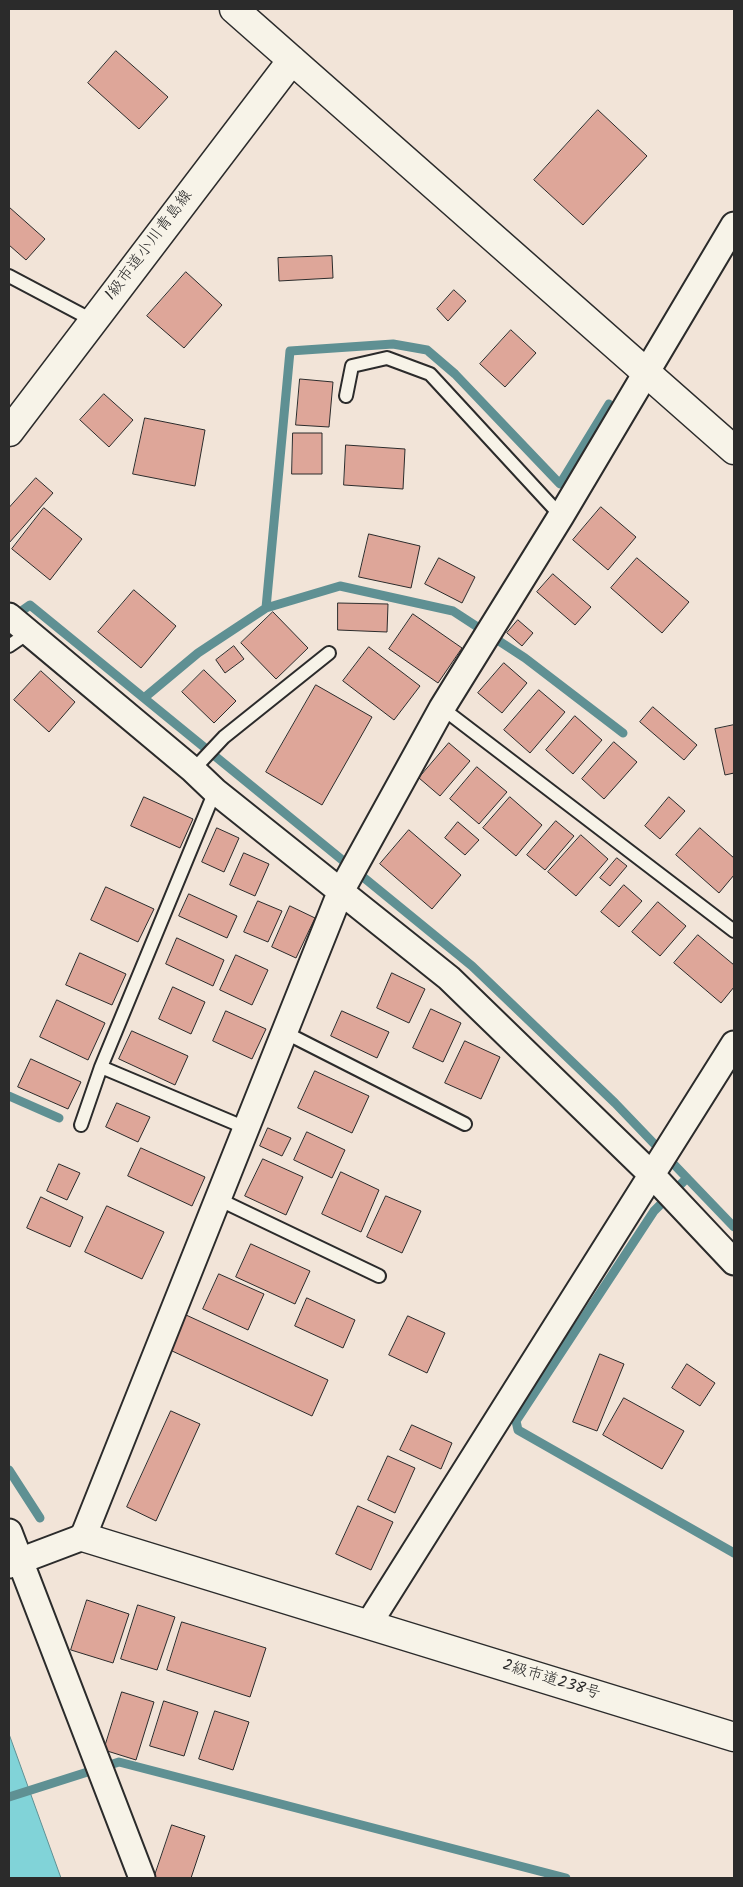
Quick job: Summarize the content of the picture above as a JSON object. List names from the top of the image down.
{
  "streets": {
    "street": ["1級市道小川青島線", "2級市道238号"]
  }
}
